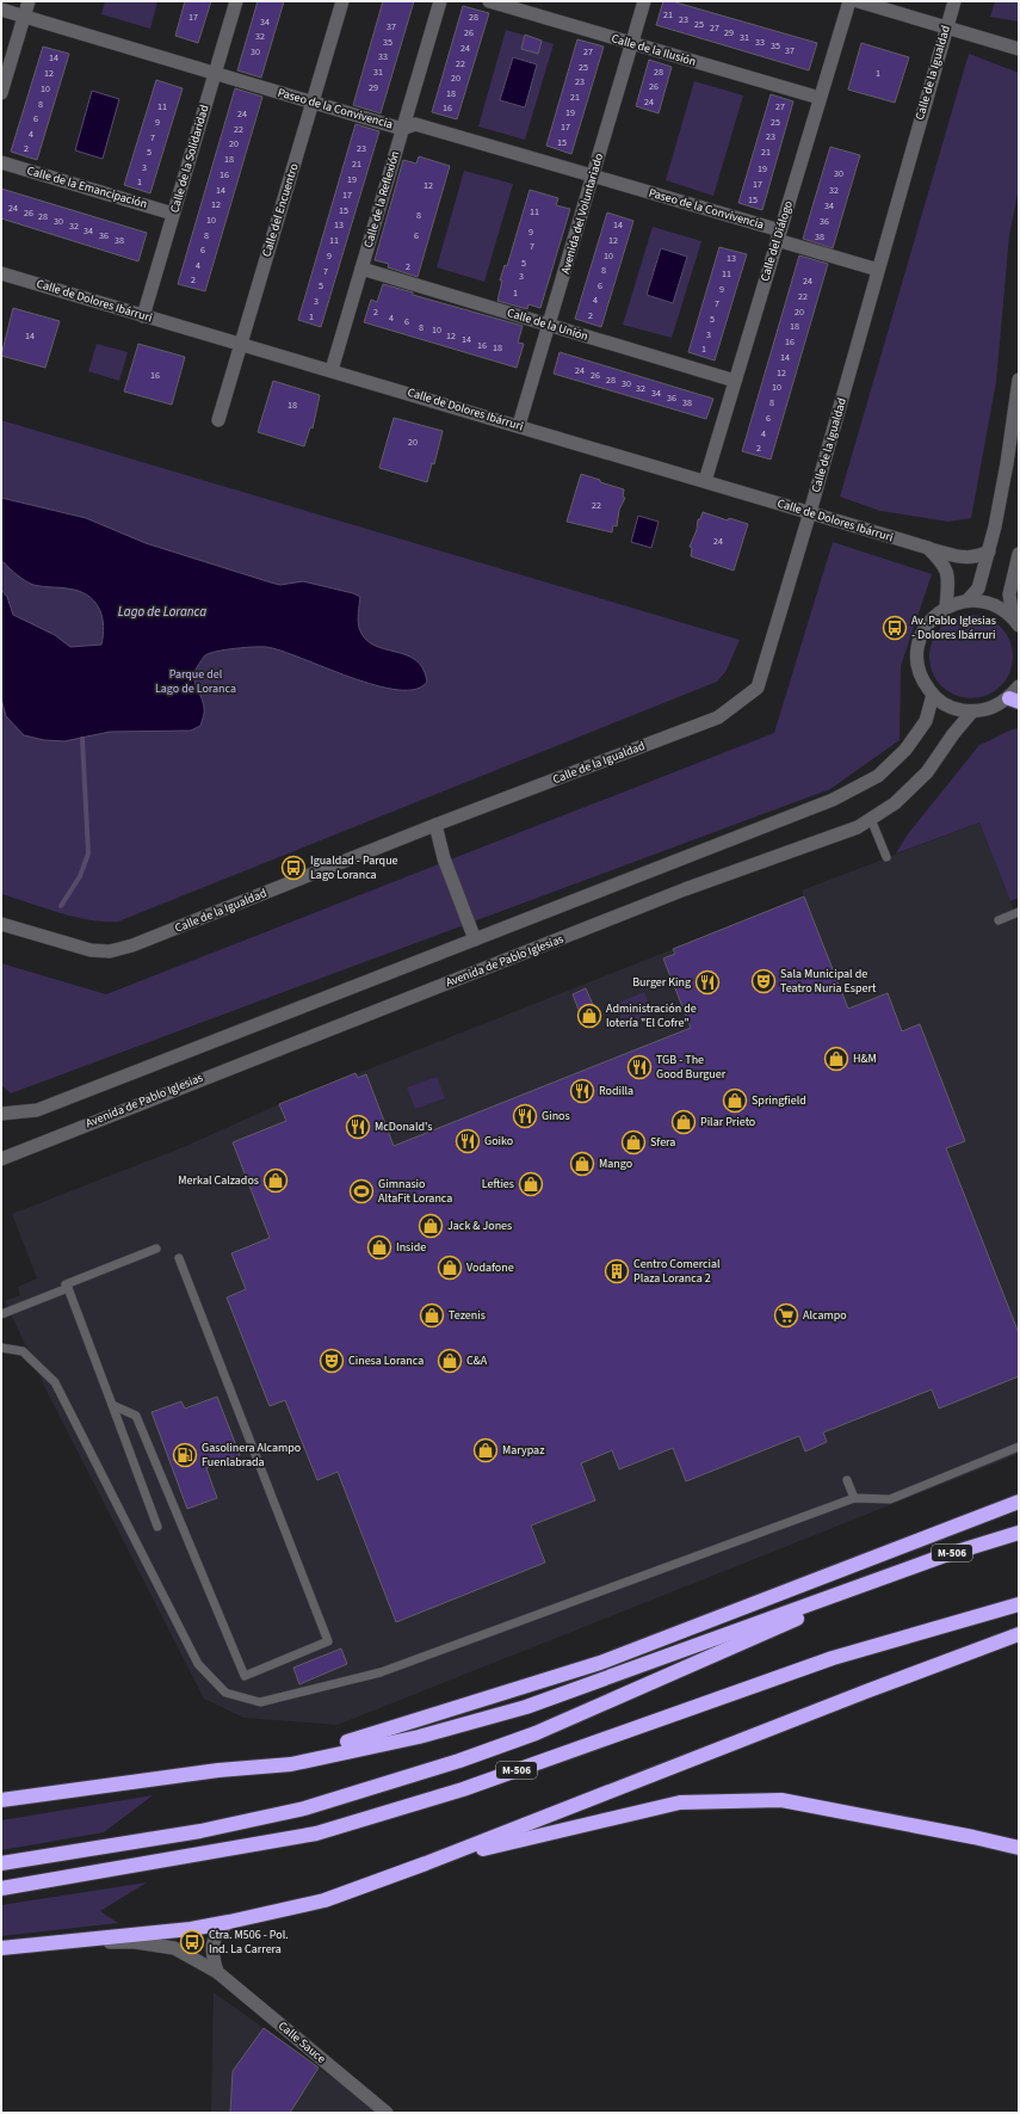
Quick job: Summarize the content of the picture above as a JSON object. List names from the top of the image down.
{
  "streets": {
    "highway": ["M-506"],
    "street": [
      "Calle de la Ilusión",
      "Calle de la Igualdad",
      "Paseo de la Convivencia",
      "Calle de la Solidaridad",
      "Calle de la Emancipación",
      "Calle de la Reflexión",
      "Calle del Encuentro",
      "Avenida del Voluntariado",
      "Calle del Diálogo",
      "Calle de Dolores Ibárruri",
      "Calle de la Unión",
      "Avenida de Pablo Iglesias",
      "Calle Sauce"
    ]
  },
  "crossings": [
    ["Calle de la Ilusión", "Avenida del Voluntariado"],
    ["Calle de la Ilusión", "Calle del Diálogo"],
    ["Calle de la Igualdad", "Paseo de la Convivencia"],
    ["Calle de la Igualdad", "Calle de Dolores Ibárruri"],
    ["Paseo de la Convivencia", "Calle de la Solidaridad"],
    ["Paseo de la Convivencia", "Calle de la Reflexión"],
    ["Paseo de la Convivencia", "Calle del Encuentro"],
    ["Paseo de la Convivencia", "Avenida del Voluntariado"],
    ["Paseo de la Convivencia", "Calle del Diálogo"],
    ["Calle de la Solidaridad", "Calle de la Emancipación"],
    ["Calle de la Solidaridad", "Calle de Dolores Ibárruri"],
    ["Calle de la Reflexión", "Calle de Dolores Ibárruri"],
    ["Calle de la Reflexión", "Calle de la Unión"],
    ["Calle del Encuentro", "Calle de Dolores Ibárruri"],
    ["Avenida del Voluntariado", "Calle de Dolores Ibárruri"],
    ["Avenida del Voluntariado", "Calle de la Unión"],
    ["Calle del Diálogo", "Calle de Dolores Ibárruri"],
    ["Calle del Diálogo", "Calle de la Unión"]
  ],
  "water": ["Lago de Loranca"],
  "parks": ["Parque del Lago de Loranca"],
  "places": {
    "bus stop": ["Av. Pablo Iglesias - Dolores Ibárruri", "Igualdad - Parque Lago Loranca", "Ctra. M506 - Pol. Ind. La Carrera"],
    "theatre": ["Sala Municipal de Teatro Nuria Espert", "Cinesa Loranca"],
    "restaurant": [
      "Burger King",
      "TGB - The Good Burguer",
      "Rodilla",
      "Ginos",
      "McDonald's",
      "Goiko"
    ],
    "shop": [
      "Administración de lotería \"El Cofre\"",
      "H&M",
      "Springfield",
      "Pilar Prieto",
      "Sfera",
      "Mango",
      "Merkal Calzados",
      "Lefties",
      "Jack & Jones",
      "Inside",
      "Vodafone",
      "Tezenis",
      "C&A",
      "Marypaz"
    ],
    "sports": ["Gimnasio AltaFit Loranca"],
    "building": ["Centro Comercial Plaza Loranca 2"],
    "supermarket": ["Alcampo"],
    "fuel station": ["Gasolinera Alcampo Fuenlabrada"]
  },
  "house_numbers": [
    "21",
    "17",
    "28",
    "23",
    "34",
    "25",
    "37",
    "27",
    "26",
    "29",
    "32",
    "31",
    "35",
    "33",
    "35",
    "24",
    "37",
    "30",
    "27",
    "33",
    "14",
    "22",
    "25",
    "31",
    "28",
    "12",
    "1",
    "20",
    "23",
    "26",
    "29",
    "10",
    "18",
    "21",
    "24",
    "8",
    "11",
    "27",
    "16",
    "19",
    "24",
    "6",
    "9",
    "25",
    "17",
    "22",
    "4",
    "23",
    "7",
    "15",
    "20",
    "2",
    "23",
    "5",
    "21",
    "18",
    "21",
    "3",
    "19",
    "30",
    "16",
    "19",
    "1",
    "17",
    "12",
    "14",
    "32",
    "17",
    "15",
    "12",
    "34",
    "24",
    "15",
    "11",
    "26",
    "8",
    "28",
    "10",
    "30",
    "36",
    "13",
    "14",
    "32",
    "34",
    "9",
    "36",
    "8",
    "6",
    "38",
    "38",
    "11",
    "12",
    "7",
    "6",
    "9",
    "10",
    "13",
    "5",
    "4",
    "2",
    "8",
    "7",
    "11",
    "3",
    "2",
    "24",
    "5",
    "6",
    "9",
    "1",
    "22",
    "4",
    "3",
    "7",
    "2",
    "20",
    "2",
    "1",
    "4",
    "5",
    "6",
    "18",
    "8",
    "10",
    "3",
    "14",
    "12",
    "14",
    "16",
    "16",
    "18",
    "1",
    "14",
    "24",
    "12",
    "16",
    "26",
    "28",
    "30",
    "10",
    "32",
    "34",
    "36",
    "38",
    "8",
    "18",
    "6",
    "4",
    "20",
    "2",
    "22",
    "24"
  ]
}
